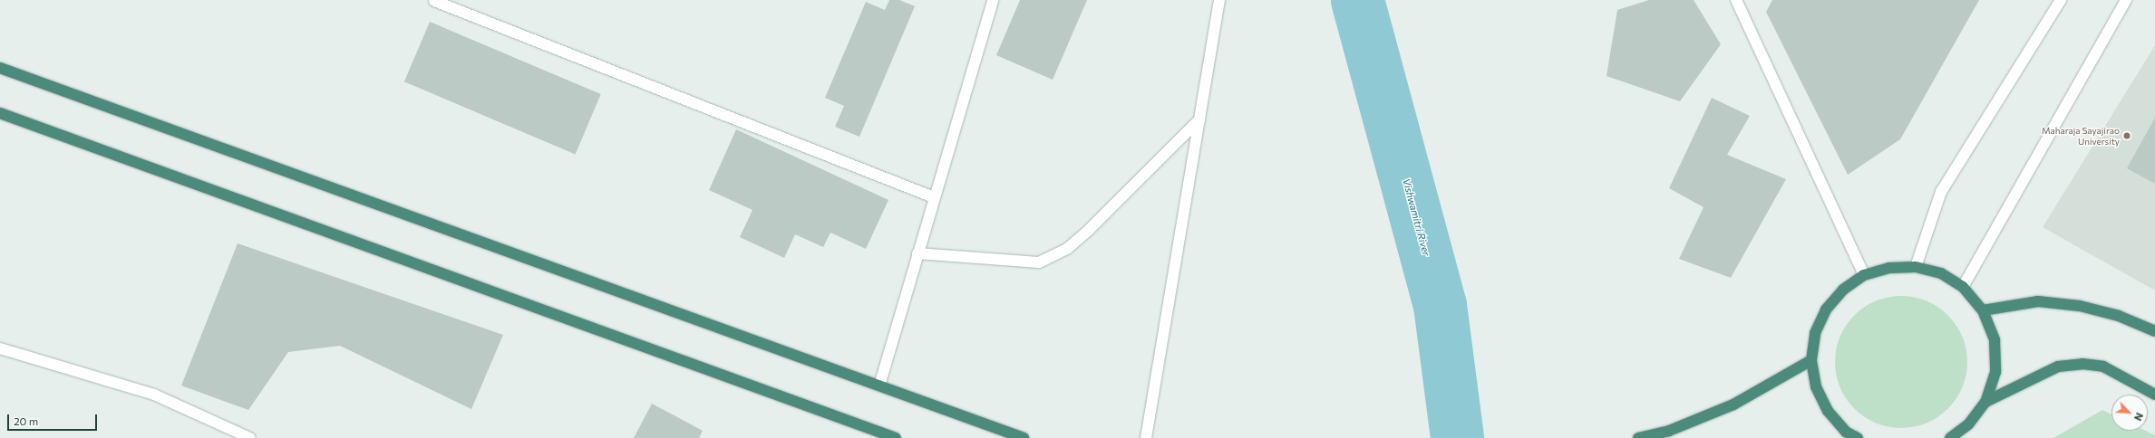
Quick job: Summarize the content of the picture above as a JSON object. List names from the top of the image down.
{
  "water": ["Vishwamitri River"],
  "places": ["Maharaja Sayajirao University"],
  "scale_bar": "20 m",
  "north": "bottom right"
}
